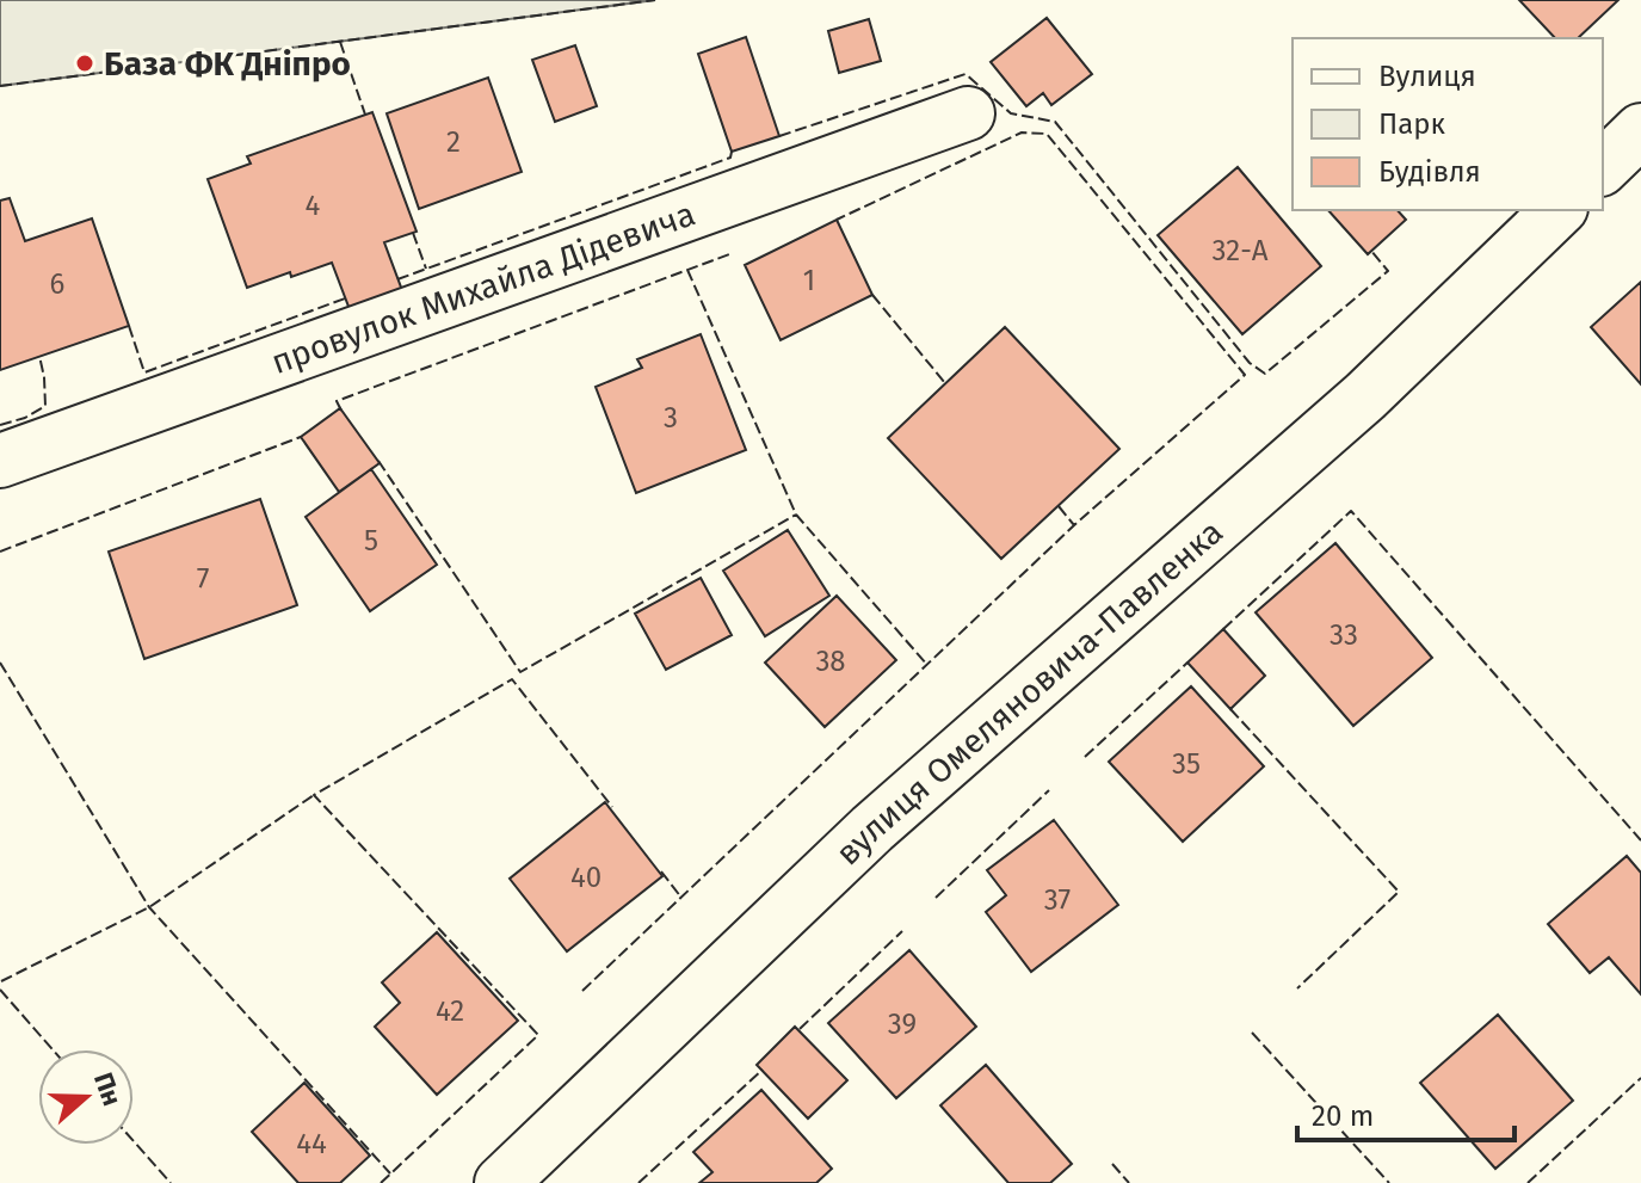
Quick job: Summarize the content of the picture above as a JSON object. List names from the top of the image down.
{
  "streets": {
    "street": ["провулок Михайла Дідевича", "вулиця Омеляновича-Павленка"]
  },
  "places": ["База ФК Дніпро"],
  "house_numbers": [
    "2",
    "4",
    "32-А",
    "1",
    "6",
    "3",
    "5",
    "7",
    "33",
    "38",
    "35",
    "40",
    "37",
    "42",
    "39",
    "44"
  ],
  "legend": ["Вулиця", "Парк", "Будівля"],
  "scale_bar": "20 m",
  "north": "right"
}
